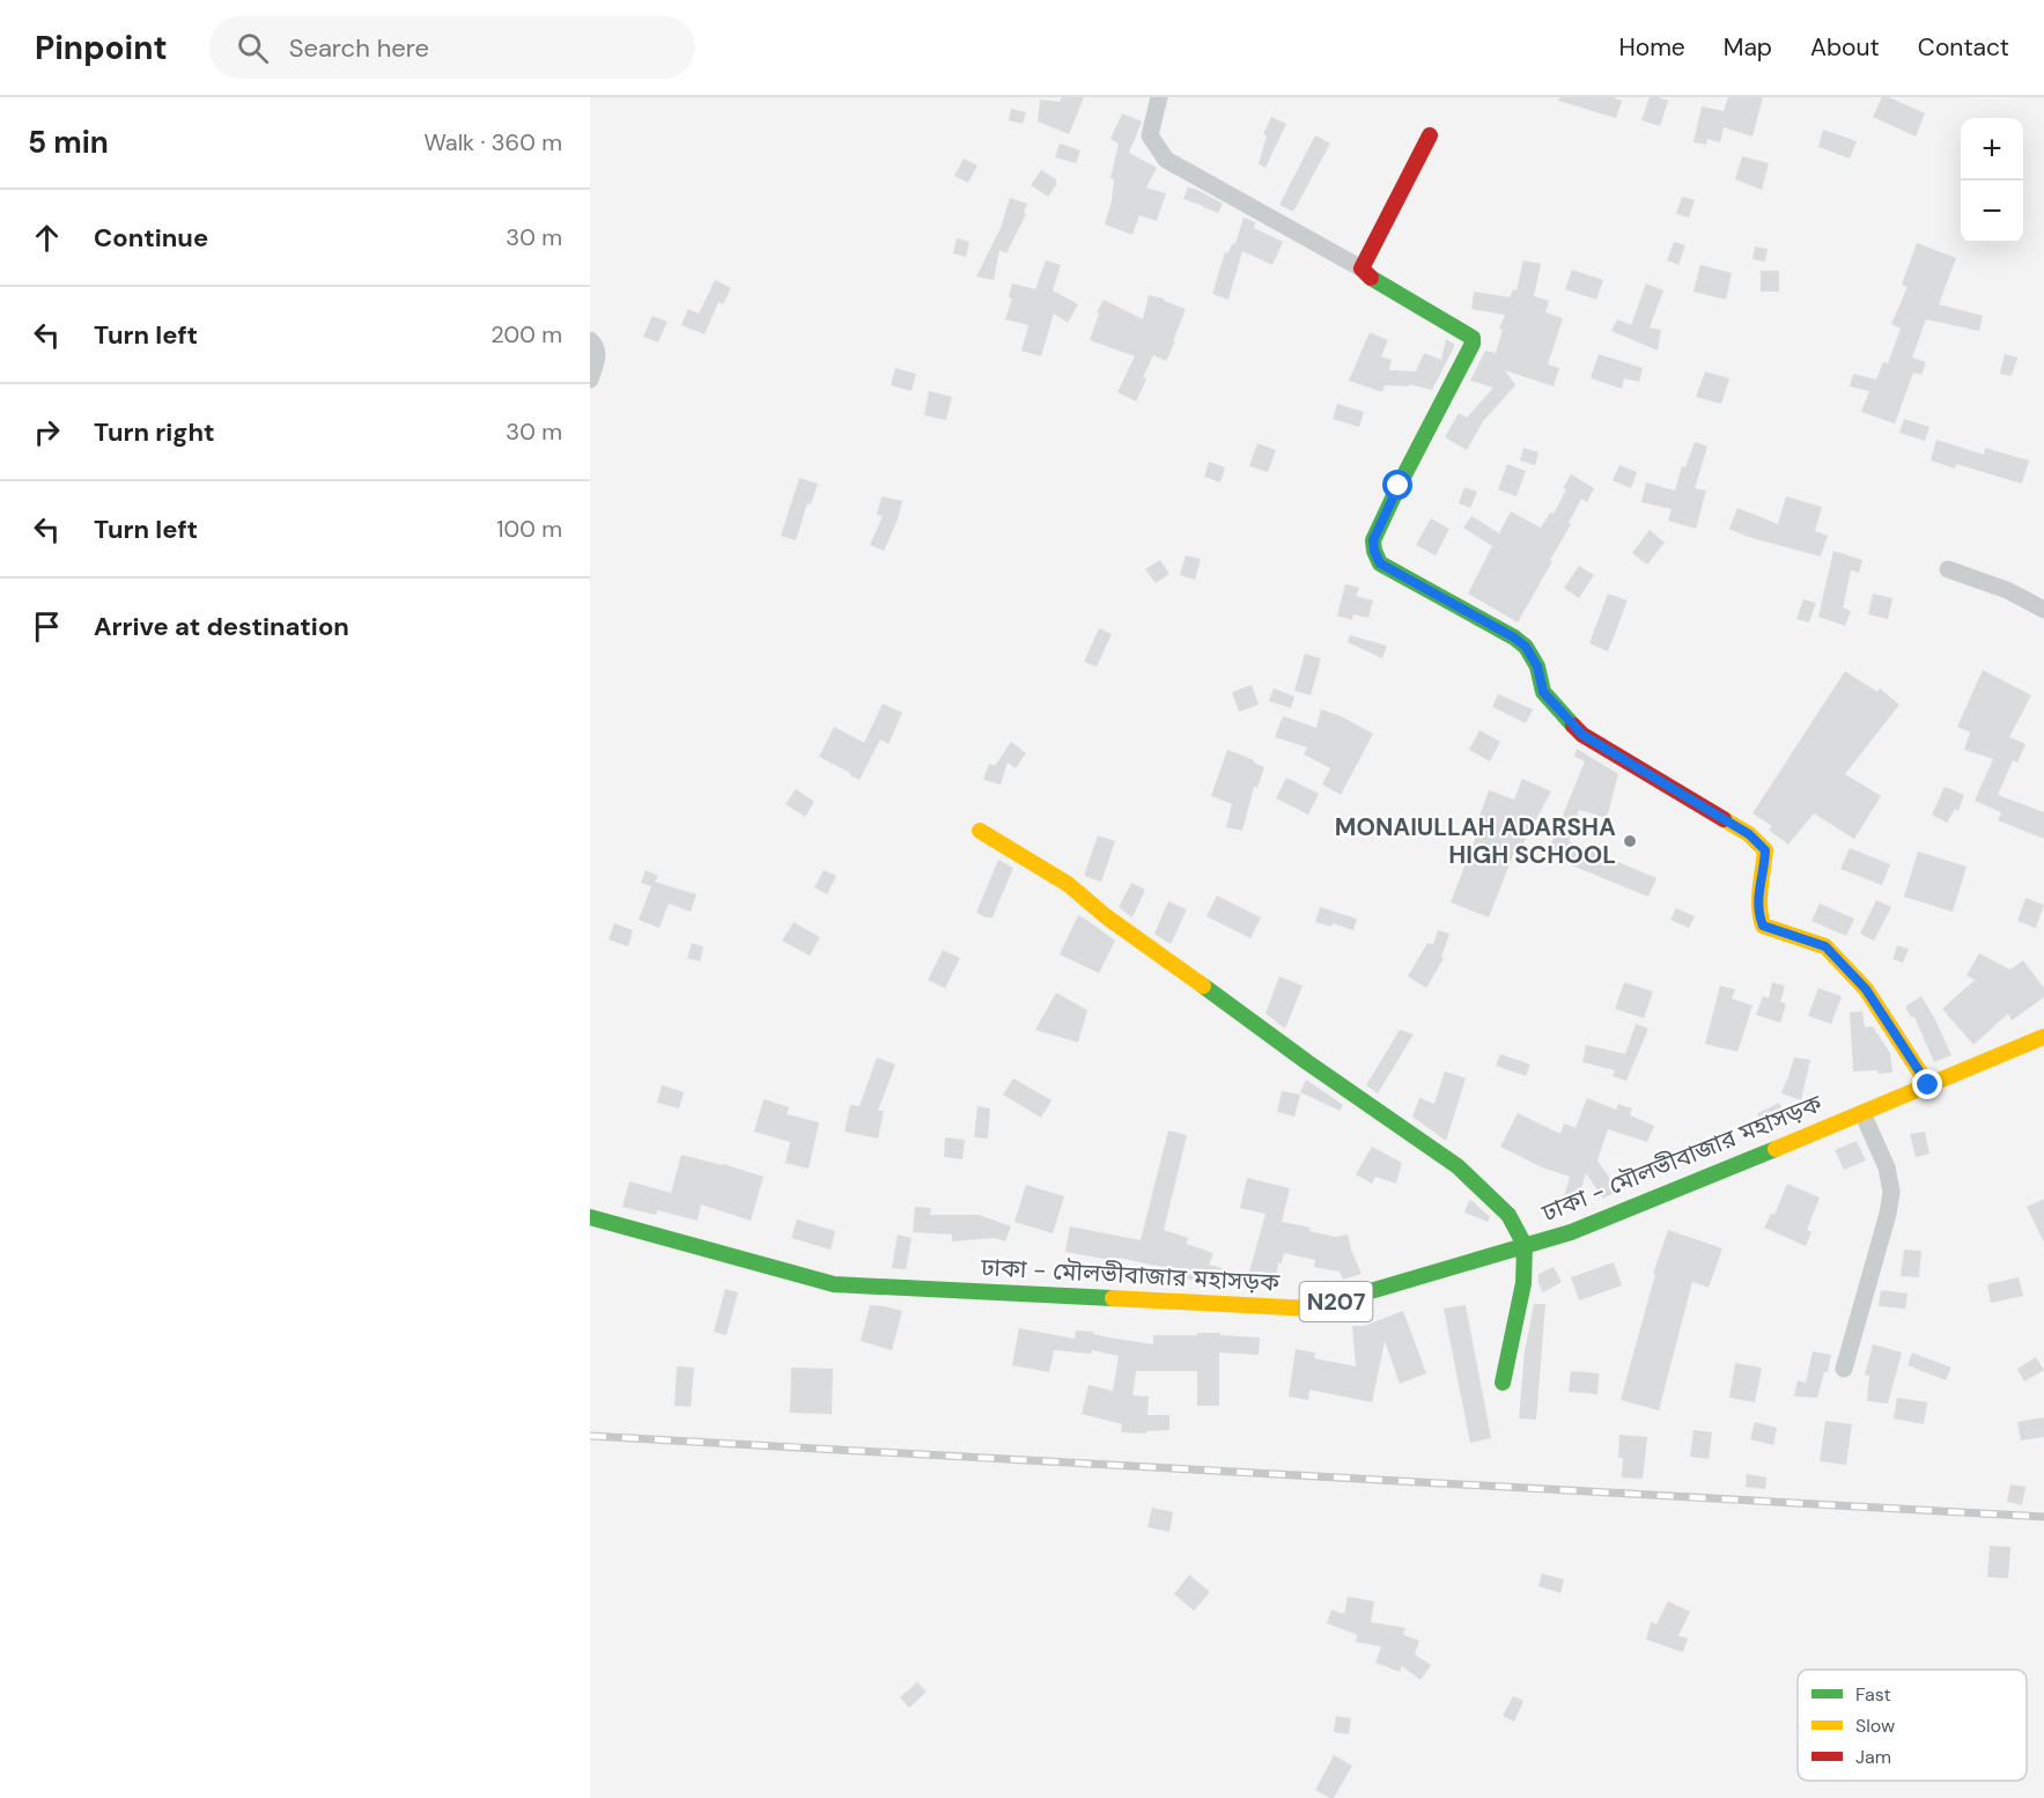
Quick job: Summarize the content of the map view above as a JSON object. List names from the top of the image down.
{
  "streets": {
    "main road": ["ঢাকা - মৌলভীবাজার মহাসড়ক", "N207"]
  },
  "places": ["MONAIULLAH ADARSHA HIGH SCHOOL"],
  "legend": ["Fast", "Slow", "Jam"],
  "page": {
    "header": "Pinpoint",
    "search": "Search here",
    "nav": [
      "Home",
      "Map",
      "About",
      "Contact"
    ],
    "heading": ["5 min", "Walk · 360 m"],
    "map_buttons": ["+", "−"],
    "list": [
      ["Continue", "30 m"],
      ["Turn left", "200 m"],
      ["Turn right", "30 m"],
      ["Turn left", "100 m"],
      "Arrive at destination"
    ]
  }
}
